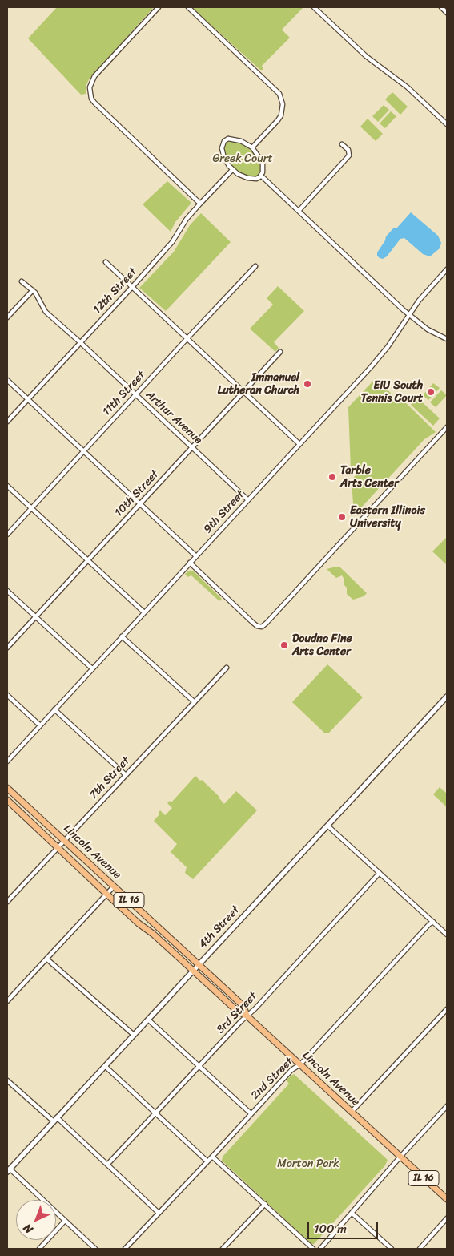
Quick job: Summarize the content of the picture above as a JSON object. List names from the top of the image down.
{
  "streets": {
    "main road": ["Lincoln Avenue", "IL 16"],
    "street": [
      "12th Street",
      "11th Street",
      "Arthur Avenue",
      "10th Street",
      "9th Street",
      "7th Street",
      "4th Street",
      "3rd Street",
      "2nd Street"
    ]
  },
  "crossings": [
    ["12th Street", "Arthur Avenue"],
    ["11th Street", "Arthur Avenue"],
    ["Arthur Avenue", "10th Street"],
    ["Arthur Avenue", "9th Street"],
    ["7th Street", "Lincoln Avenue"],
    ["Lincoln Avenue", "IL 16"],
    ["Lincoln Avenue", "4th Street"],
    ["Lincoln Avenue", "3rd Street"],
    ["Lincoln Avenue", "2nd Street"]
  ],
  "parks": ["Greek Court", "Morton Park"],
  "places": [
    "Immanuel Lutheran Church",
    "EIU South Tennis Court",
    "Tarble Arts Center",
    "Eastern Illinois University",
    "Doudna Fine Arts Center"
  ],
  "scale_bar": "100 m",
  "north": "bottom left"
}
